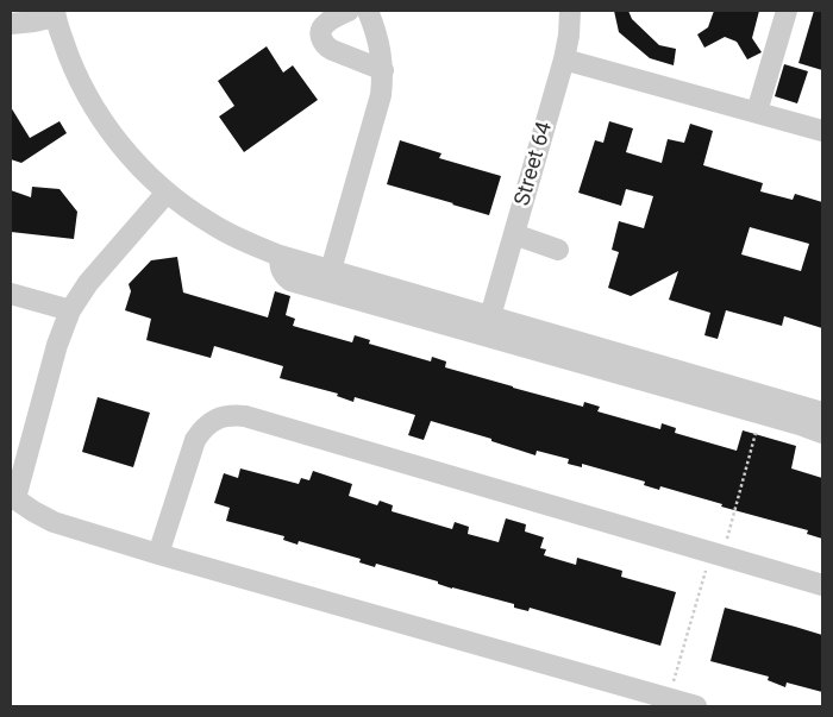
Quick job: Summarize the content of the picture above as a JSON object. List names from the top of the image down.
{
  "streets": {
    "street": ["Street 64"]
  }
}
